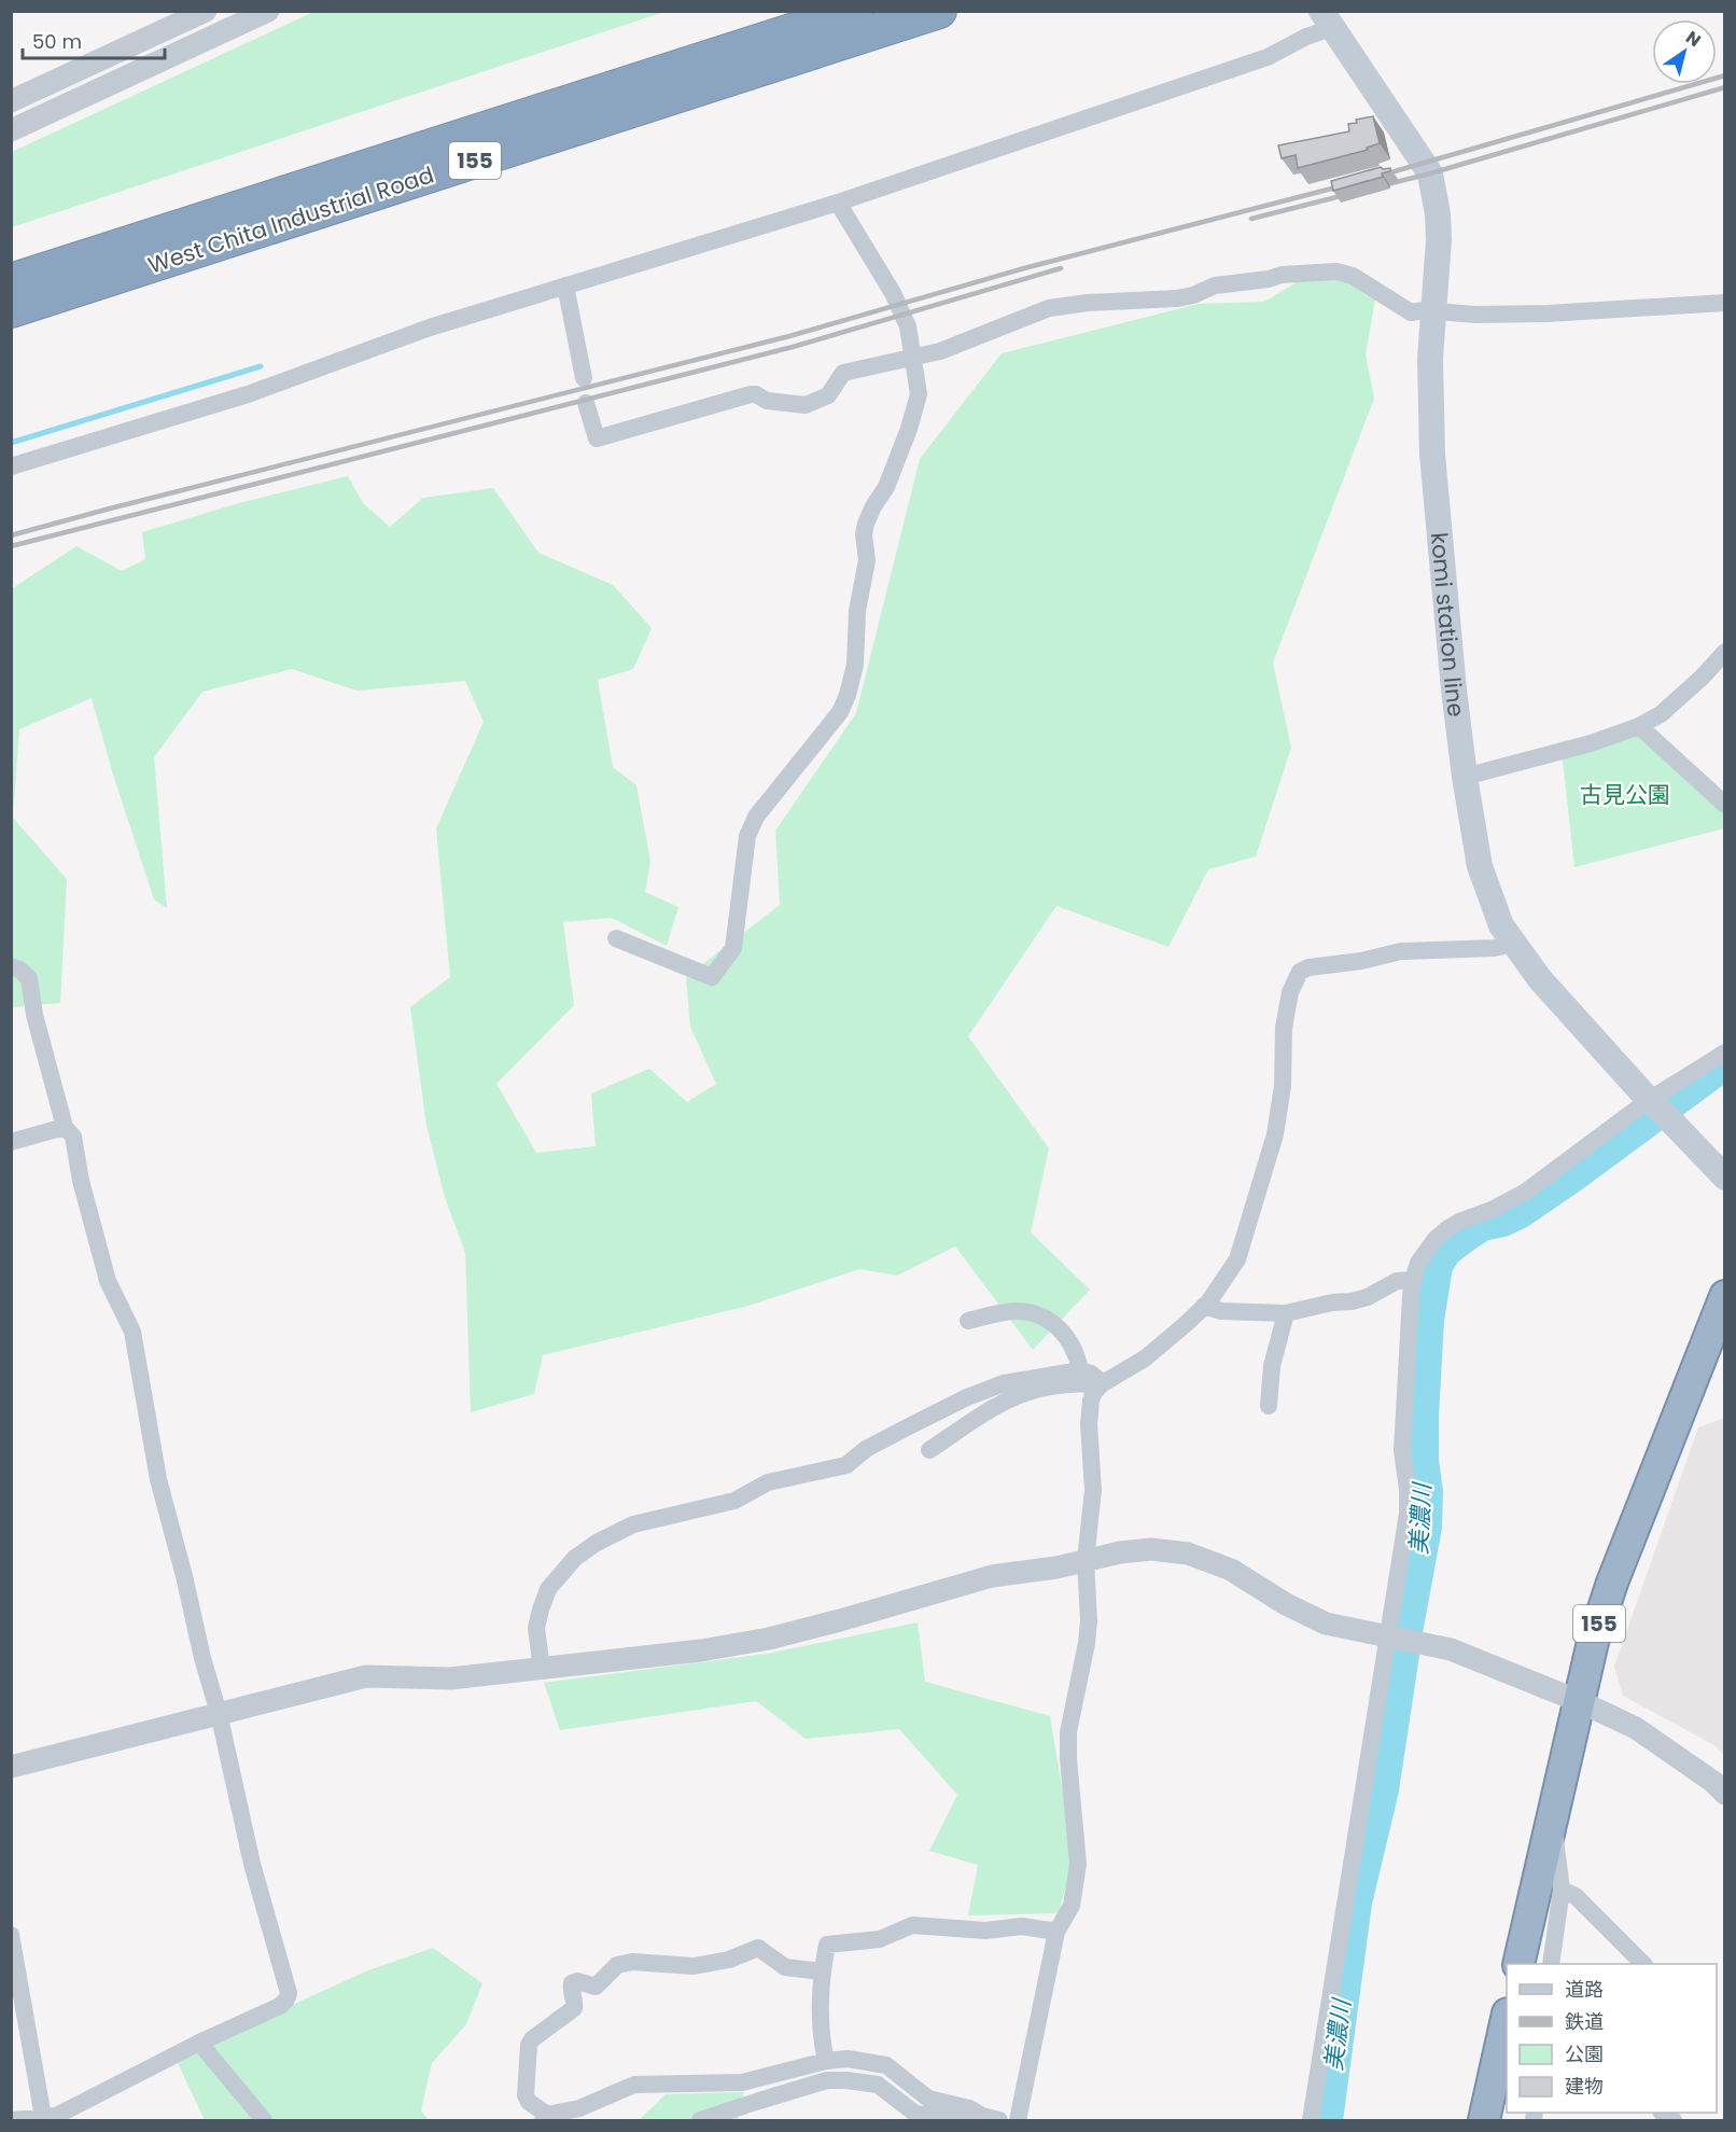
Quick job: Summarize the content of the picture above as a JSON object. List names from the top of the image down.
{
  "streets": {
    "highway": ["155", "West Chita Industrial Road"],
    "main road": ["komi station line"]
  },
  "water": ["美濃川"],
  "parks": ["古見公園"],
  "legend": [
    "道路",
    "鉄道",
    "公園",
    "建物"
  ],
  "scale_bar": "50 m",
  "north": "top right"
}
